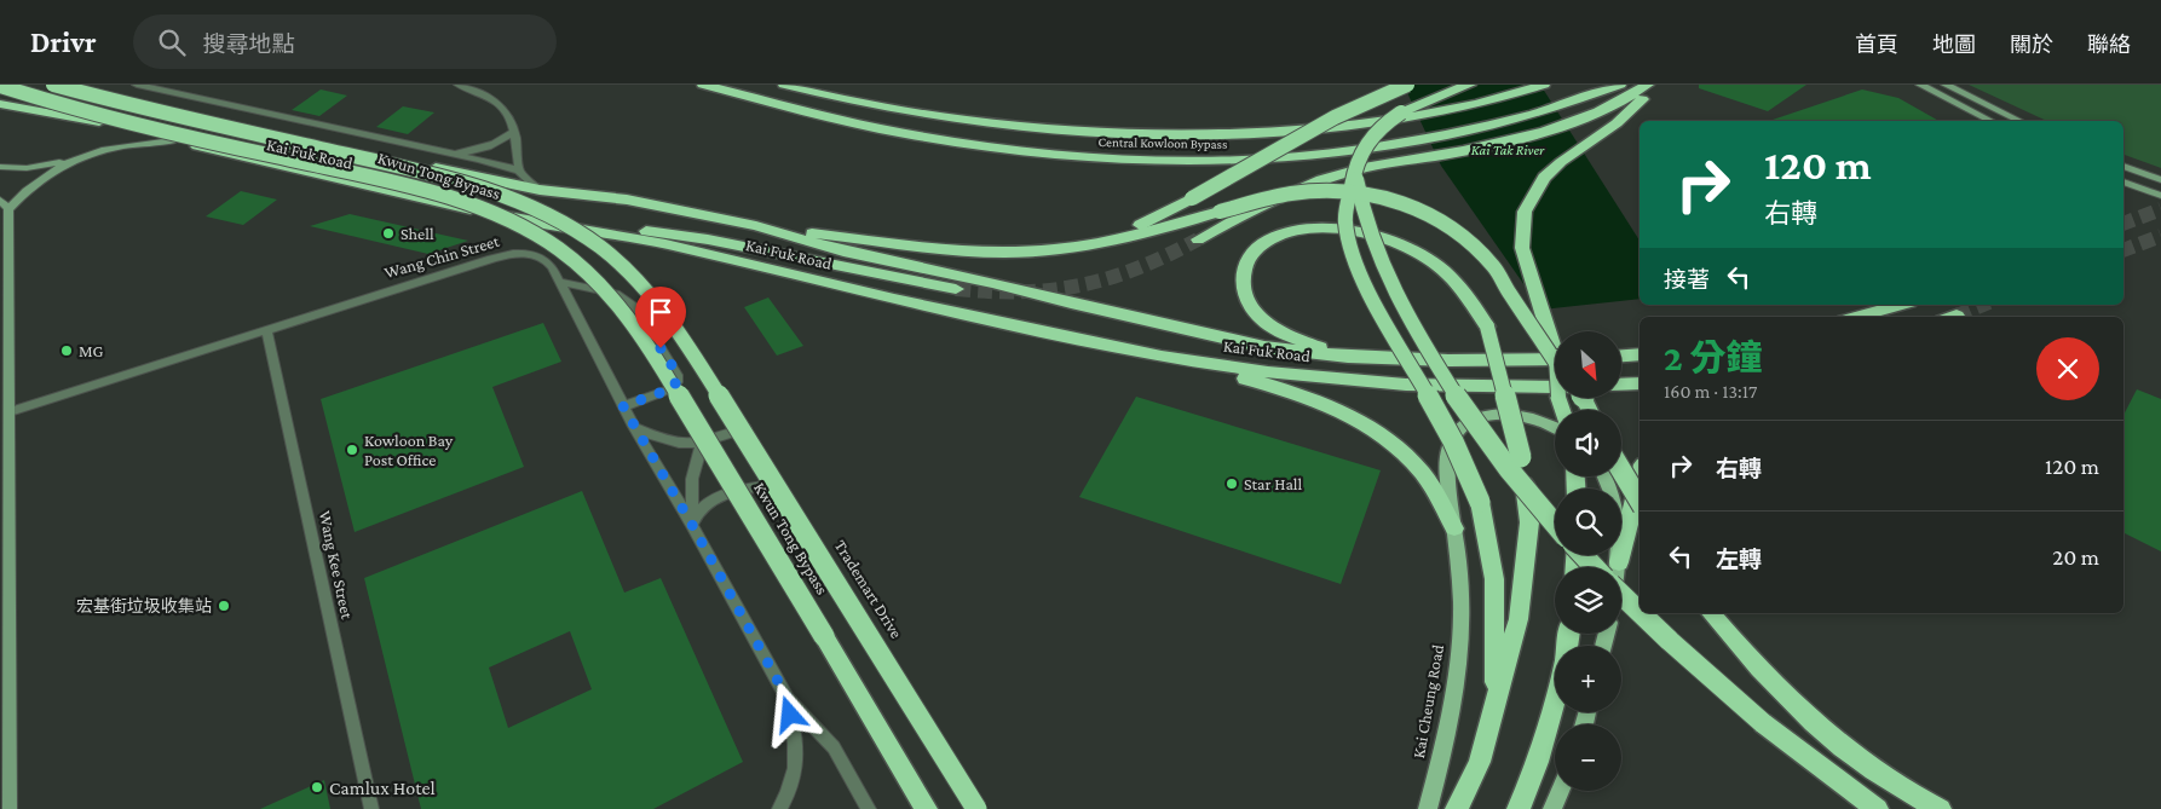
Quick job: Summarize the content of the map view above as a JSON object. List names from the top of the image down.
{
  "streets": {
    "highway": ["Central Kowloon Bypass", "Kai Fuk Road", "Kwun Tong Bypass"],
    "main road": ["Kai Cheung Road"],
    "street": ["Wang Chin Street", "Wang Kee Street", "Trademart Drive"]
  },
  "crossings": [
    ["Kai Fuk Road", "Kwun Tong Bypass"],
    ["Wang Chin Street", "Wang Kee Street"],
    ["Wang Chin Street", "Trademart Drive"]
  ],
  "water": ["Kai Tak River"],
  "places": [
    "Shell",
    "MG",
    "Kowloon Bay Post Office",
    "Star Hall",
    "宏基街垃圾收集站",
    "Camlux Hotel"
  ],
  "north": "bottom right",
  "page": {
    "header": "Drivr",
    "search": "搜尋地點",
    "nav": [
      "首頁",
      "地圖",
      "關於",
      "聯絡"
    ],
    "turn": ["120 m", "右轉"],
    "then": "接著",
    "heading": ["2 分鐘", "160 m · 13:17"],
    "map_buttons": ["+", "−"],
    "list": [
      {
        "name": "右轉",
        "value": "120 m"
      },
      {
        "name": "左轉",
        "value": "20 m"
      }
    ]
  }
}
